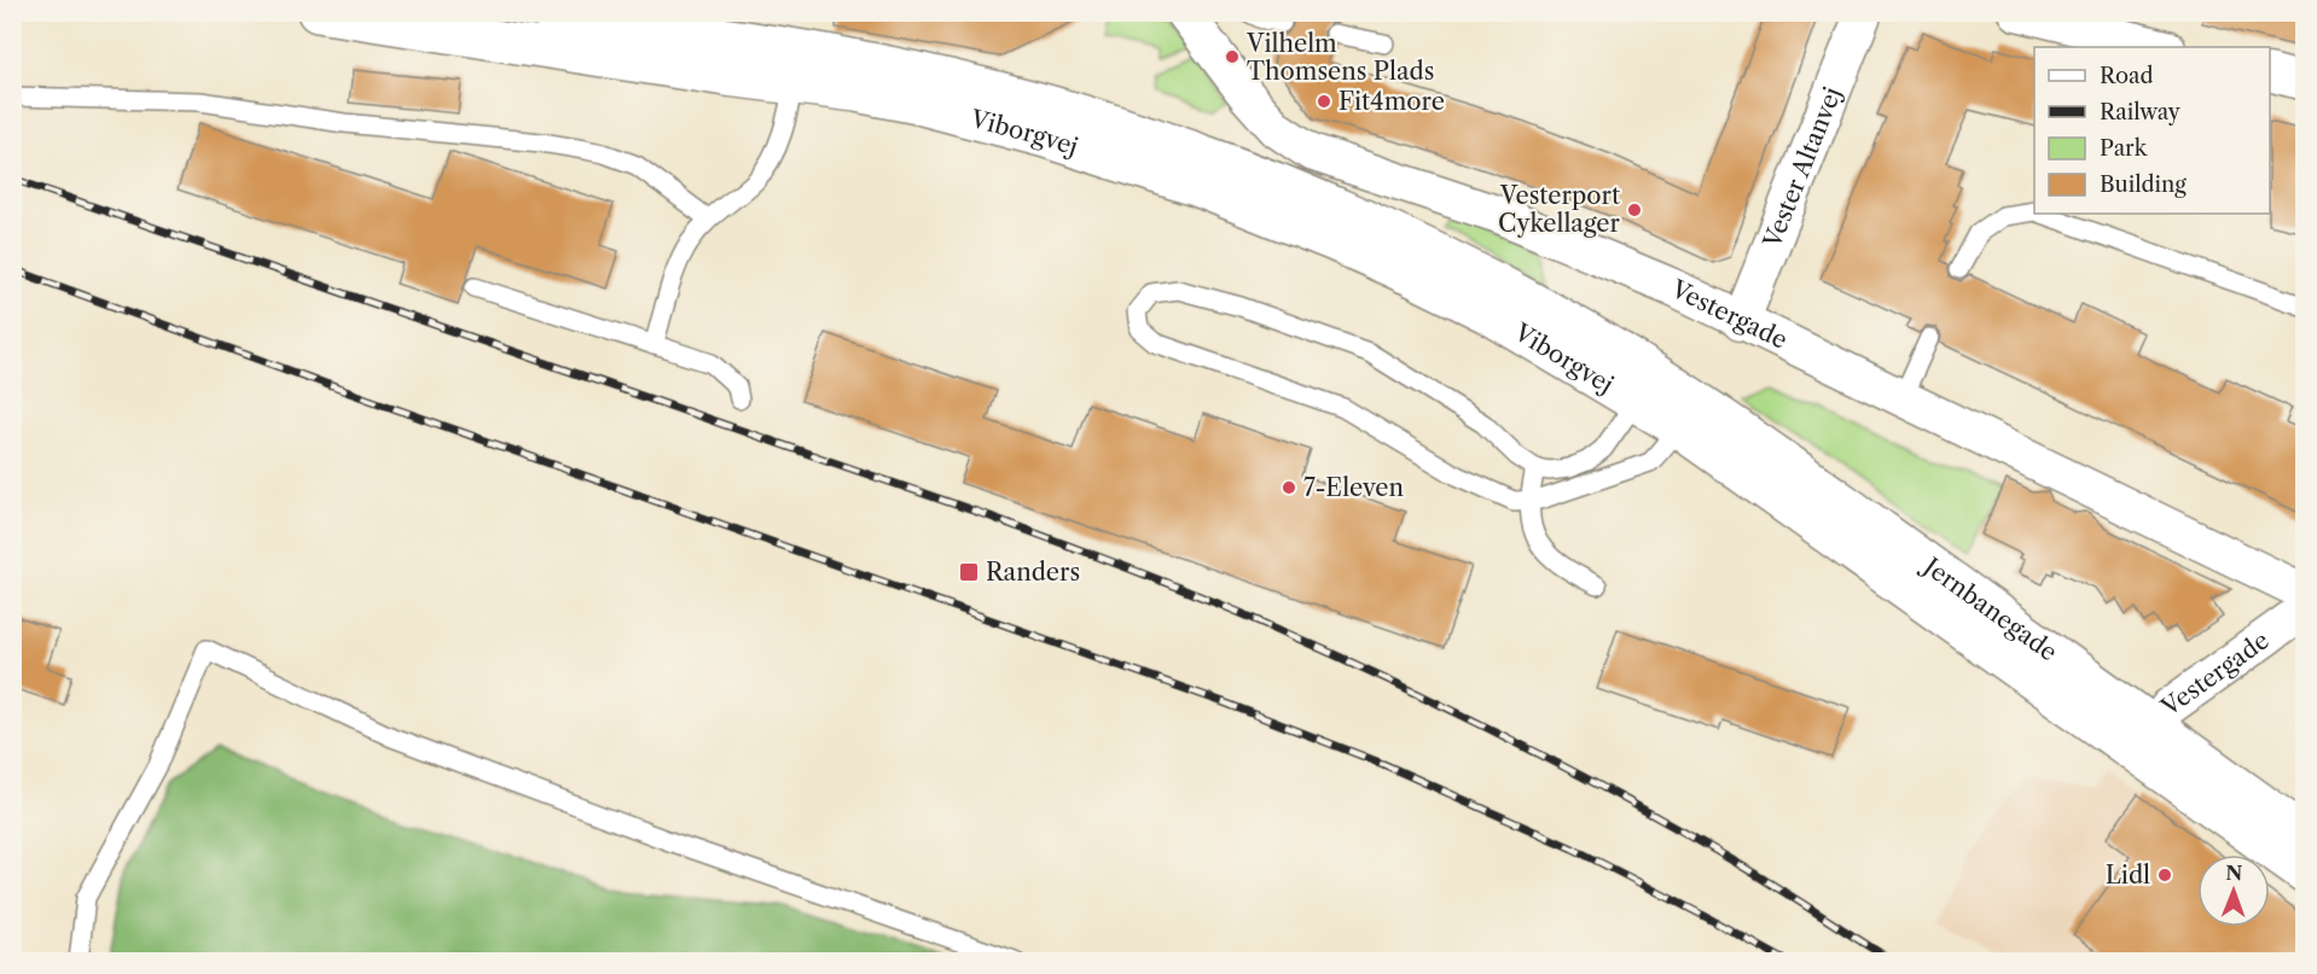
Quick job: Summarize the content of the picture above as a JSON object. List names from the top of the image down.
{
  "streets": {
    "main road": ["Viborgvej", "Jernbanegade"],
    "street": ["Vester Altanvej", "Vestergade"]
  },
  "crossings": [
    ["Viborgvej", "Jernbanegade"],
    ["Vester Altanvej", "Vestergade"],
    ["Vestergade", "Jernbanegade"]
  ],
  "places": {
    "other": [
      "Vilhelm Thomsens Plads",
      "Fit4more",
      "Vesterport Cykellager",
      "7-Eleven",
      "Lidl"
    ],
    "transit": ["Randers"]
  },
  "legend": [
    "Road",
    "Railway",
    "Park",
    "Building"
  ],
  "north": "top"
}
